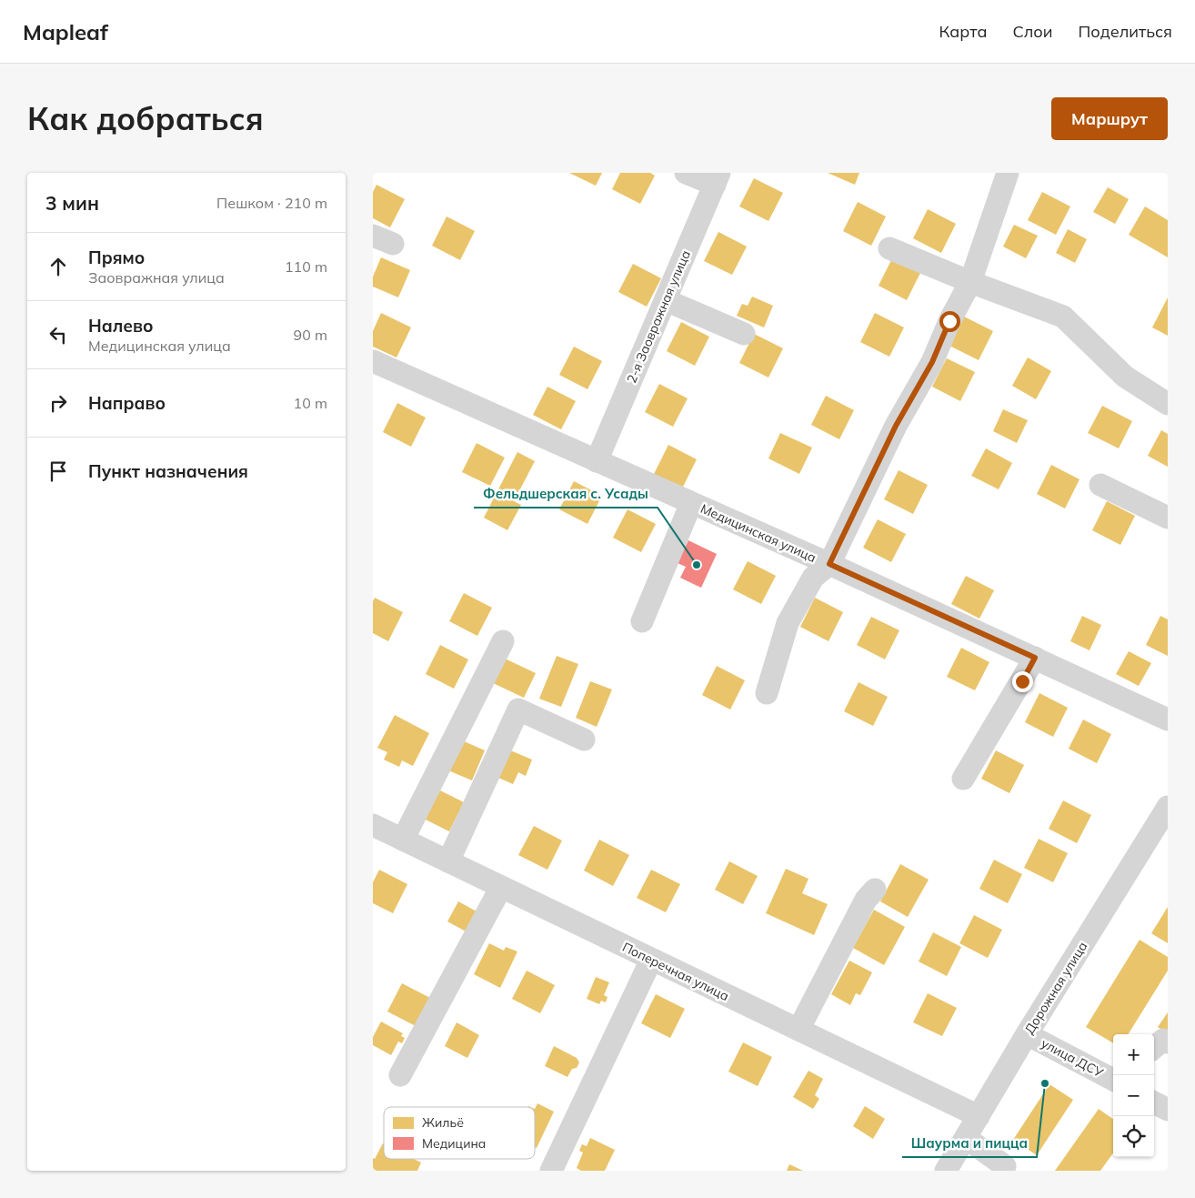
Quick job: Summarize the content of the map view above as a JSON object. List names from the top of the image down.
{
  "streets": {
    "street": [
      "2-я Заовражная улица",
      "Медицинская улица",
      "Поперечная улица",
      "Дорожная улица",
      "улица ДСУ"
    ]
  },
  "crossings": [
    ["2-я Заовражная улица", "Медицинская улица"],
    ["Поперечная улица", "Дорожная улица"],
    ["Дорожная улица", "улица ДСУ"]
  ],
  "places": ["Фельдшерская с. Усады", "Шаурма и пицца"],
  "legend": ["Жильё", "Медицина"],
  "page": {
    "header": "Mapleaf",
    "nav": ["Карта", "Слои", "Поделиться"],
    "buttons": "Маршрут",
    "title": "Как добраться",
    "heading": ["3 мин", "Пешком · 210 m"],
    "list": [
      ["Прямо", "Заовражная улица", "110 m"],
      ["Налево", "Медицинская улица", "90 m"],
      ["Направо", "10 m"],
      "Пункт назначения"
    ],
    "map_buttons": ["+", "−"]
  }
}
